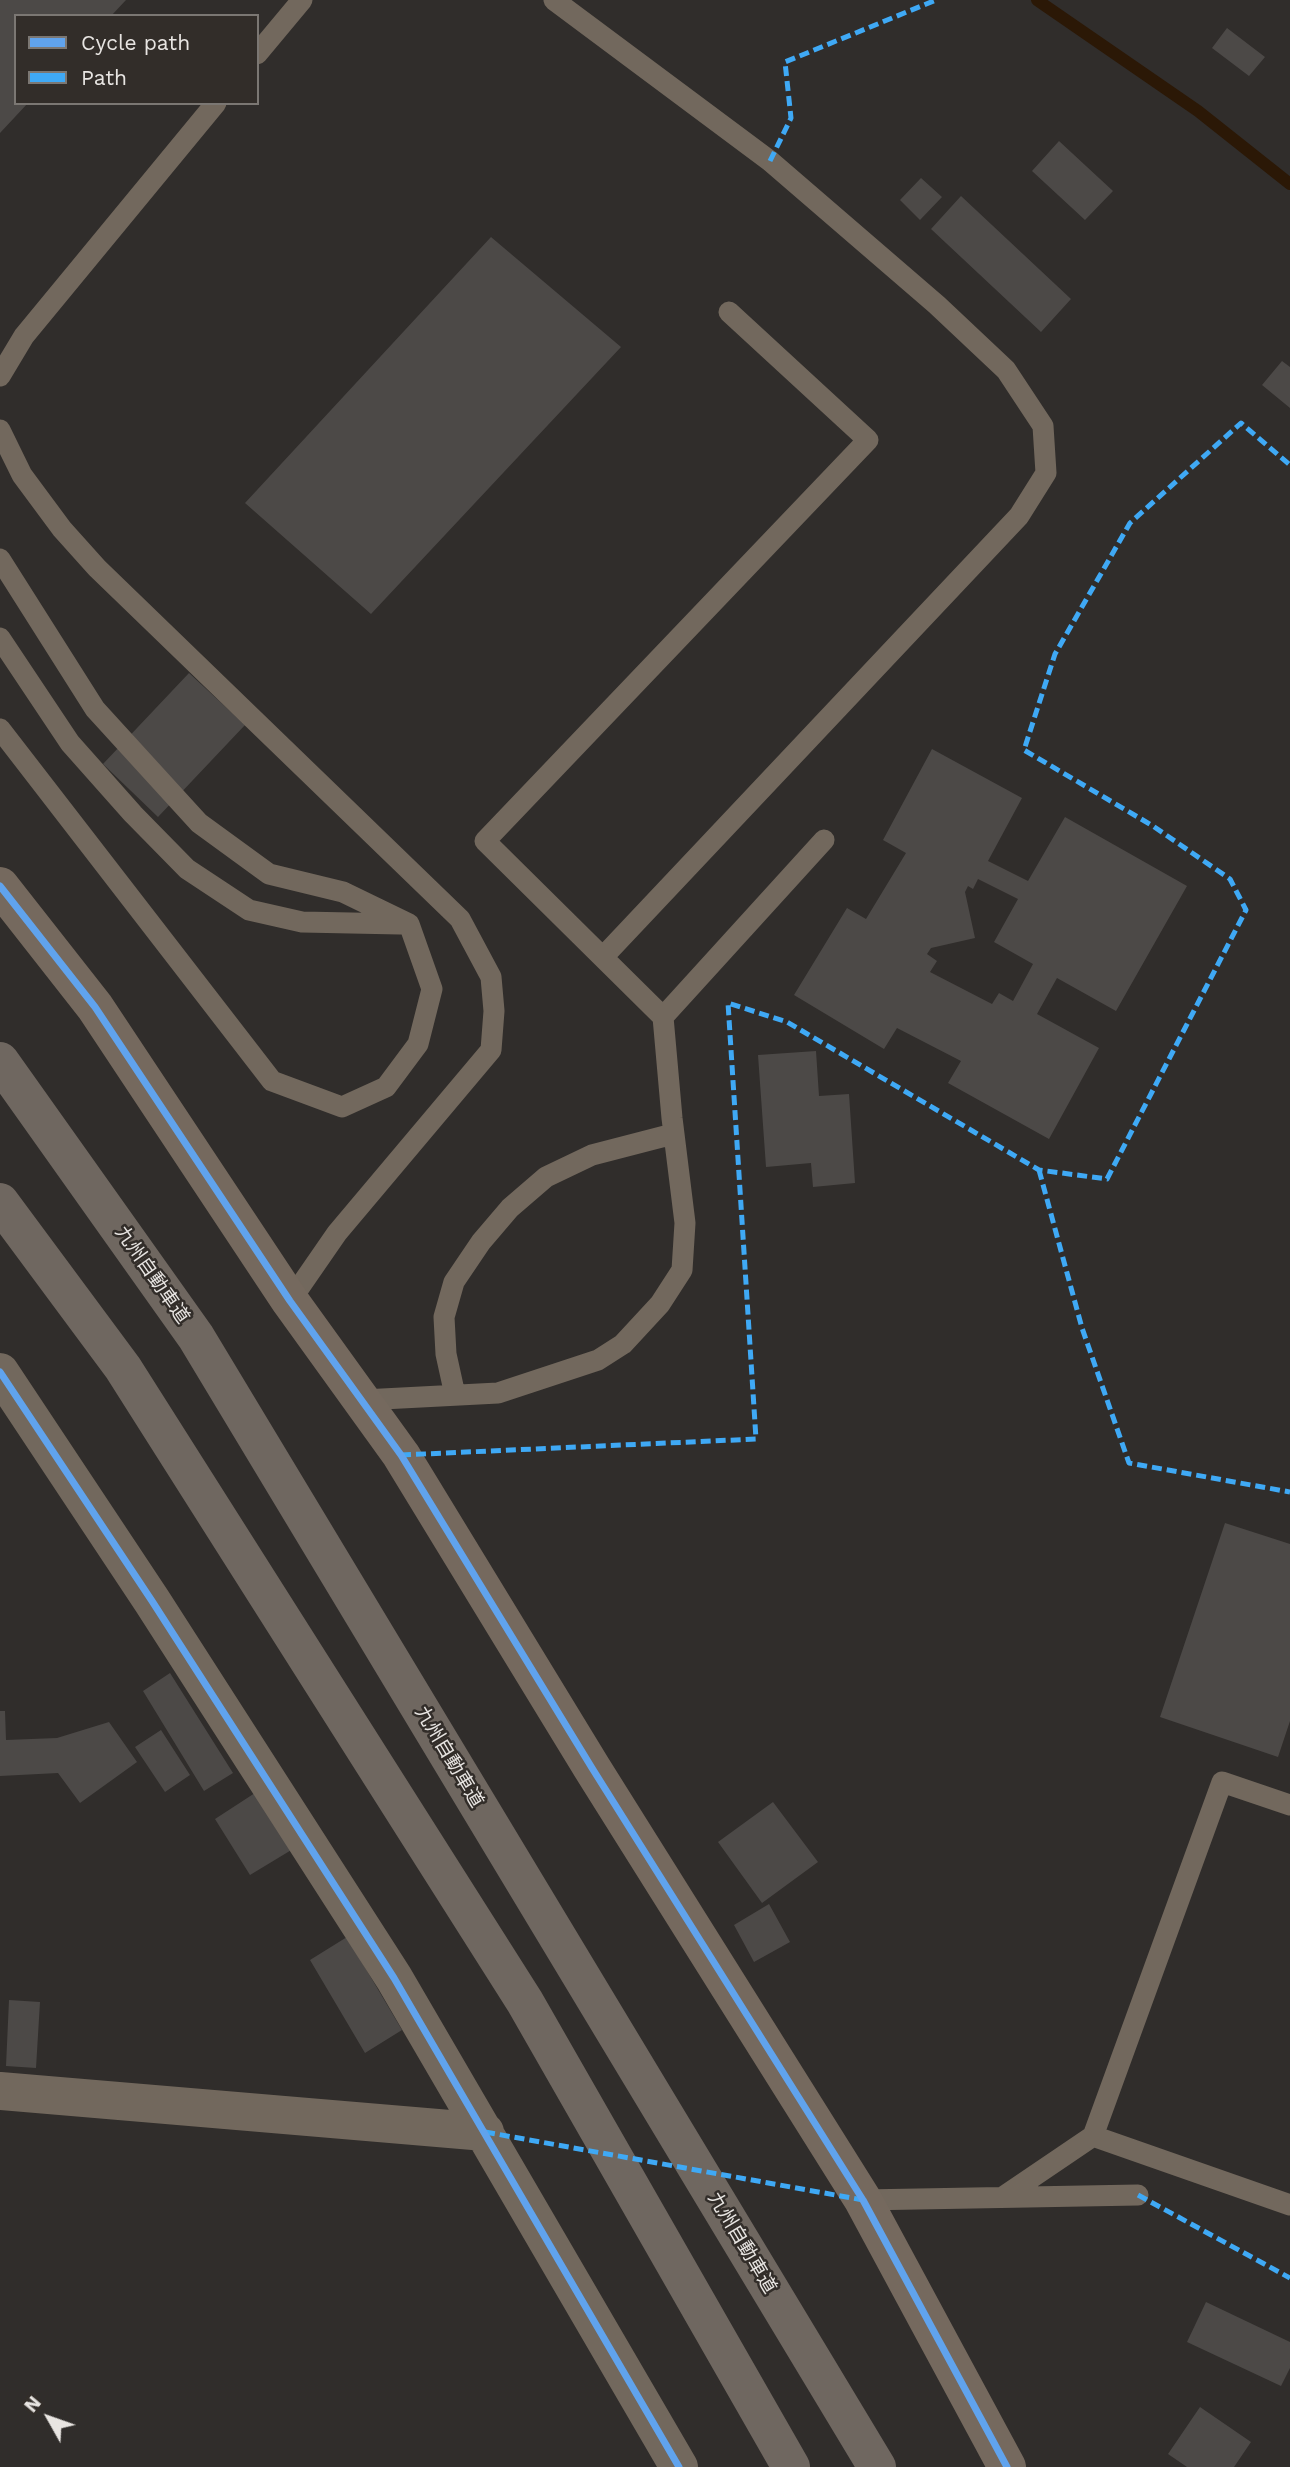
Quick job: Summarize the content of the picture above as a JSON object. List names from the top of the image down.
{
  "streets": {
    "highway": ["九州自動車道"]
  },
  "legend": ["Cycle path", "Path"],
  "north": "top left"
}
